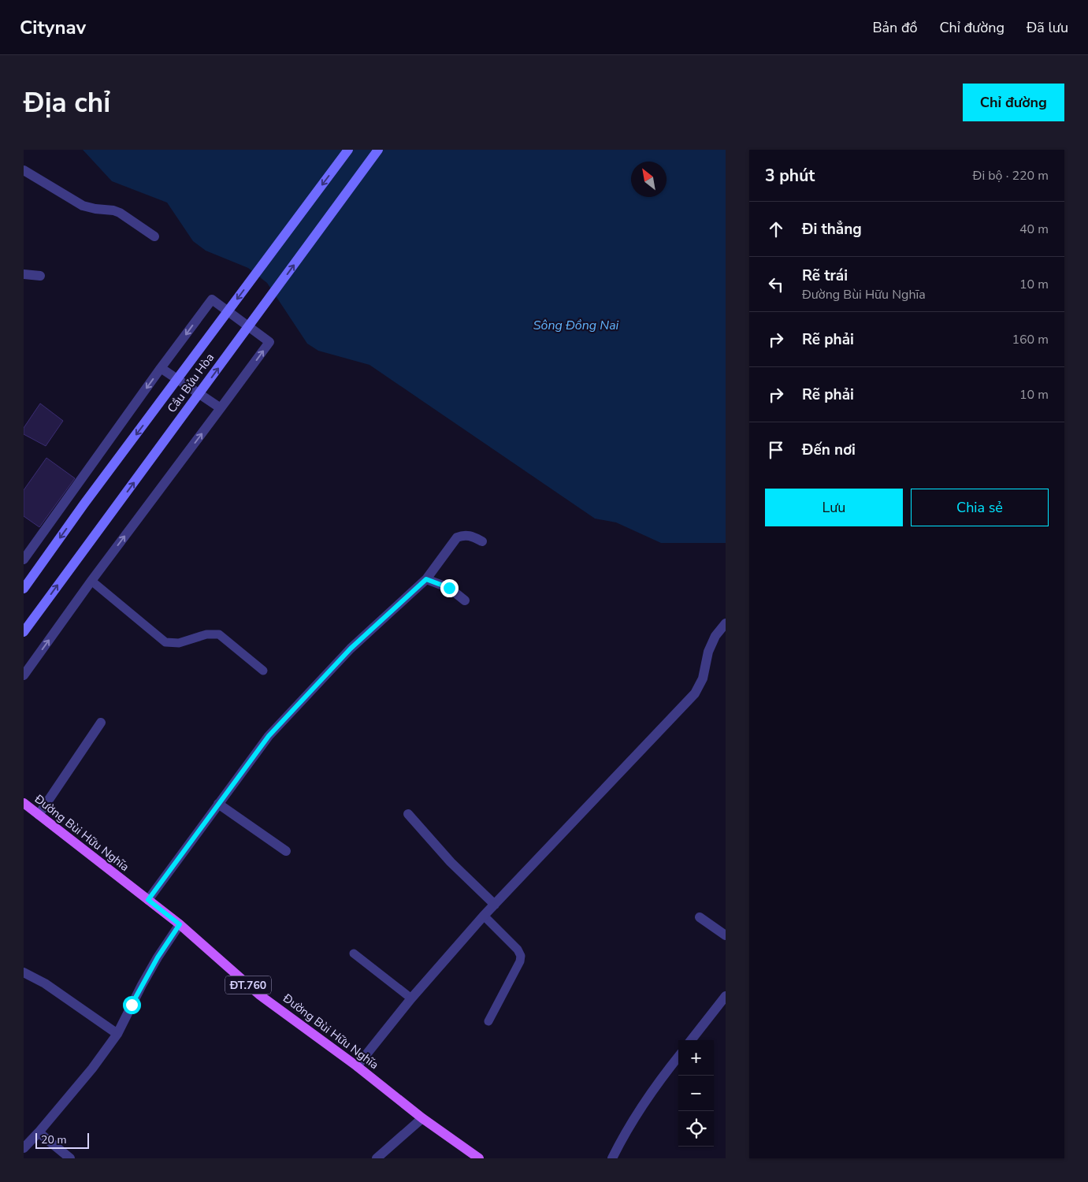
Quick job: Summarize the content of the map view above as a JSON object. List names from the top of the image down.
{
  "streets": {
    "main road": ["Cầu Bửu Hòa", "Đường Bùi Hữu Nghĩa", "ĐT.760"]
  },
  "water": ["Sông Đồng Nai"],
  "scale_bar": "20 m",
  "north": "top left",
  "page": {
    "header": "Citynav",
    "nav": ["Bản đồ", "Chỉ đường", "Đã lưu"],
    "buttons": [
      "Chỉ đường",
      ["Lưu", "Chia sẻ"]
    ],
    "title": "Địa chỉ",
    "heading": ["3 phút", "Đi bộ · 220 m"],
    "list": [
      ["Đi thẳng", "40 m"],
      ["Rẽ trái", "Đường Bùi Hữu Nghĩa", "10 m"],
      ["Rẽ phải", "160 m"],
      ["Rẽ phải", "10 m"],
      "Đến nơi"
    ],
    "map_buttons": ["+", "−"],
    "scale": "20 m"
  }
}
